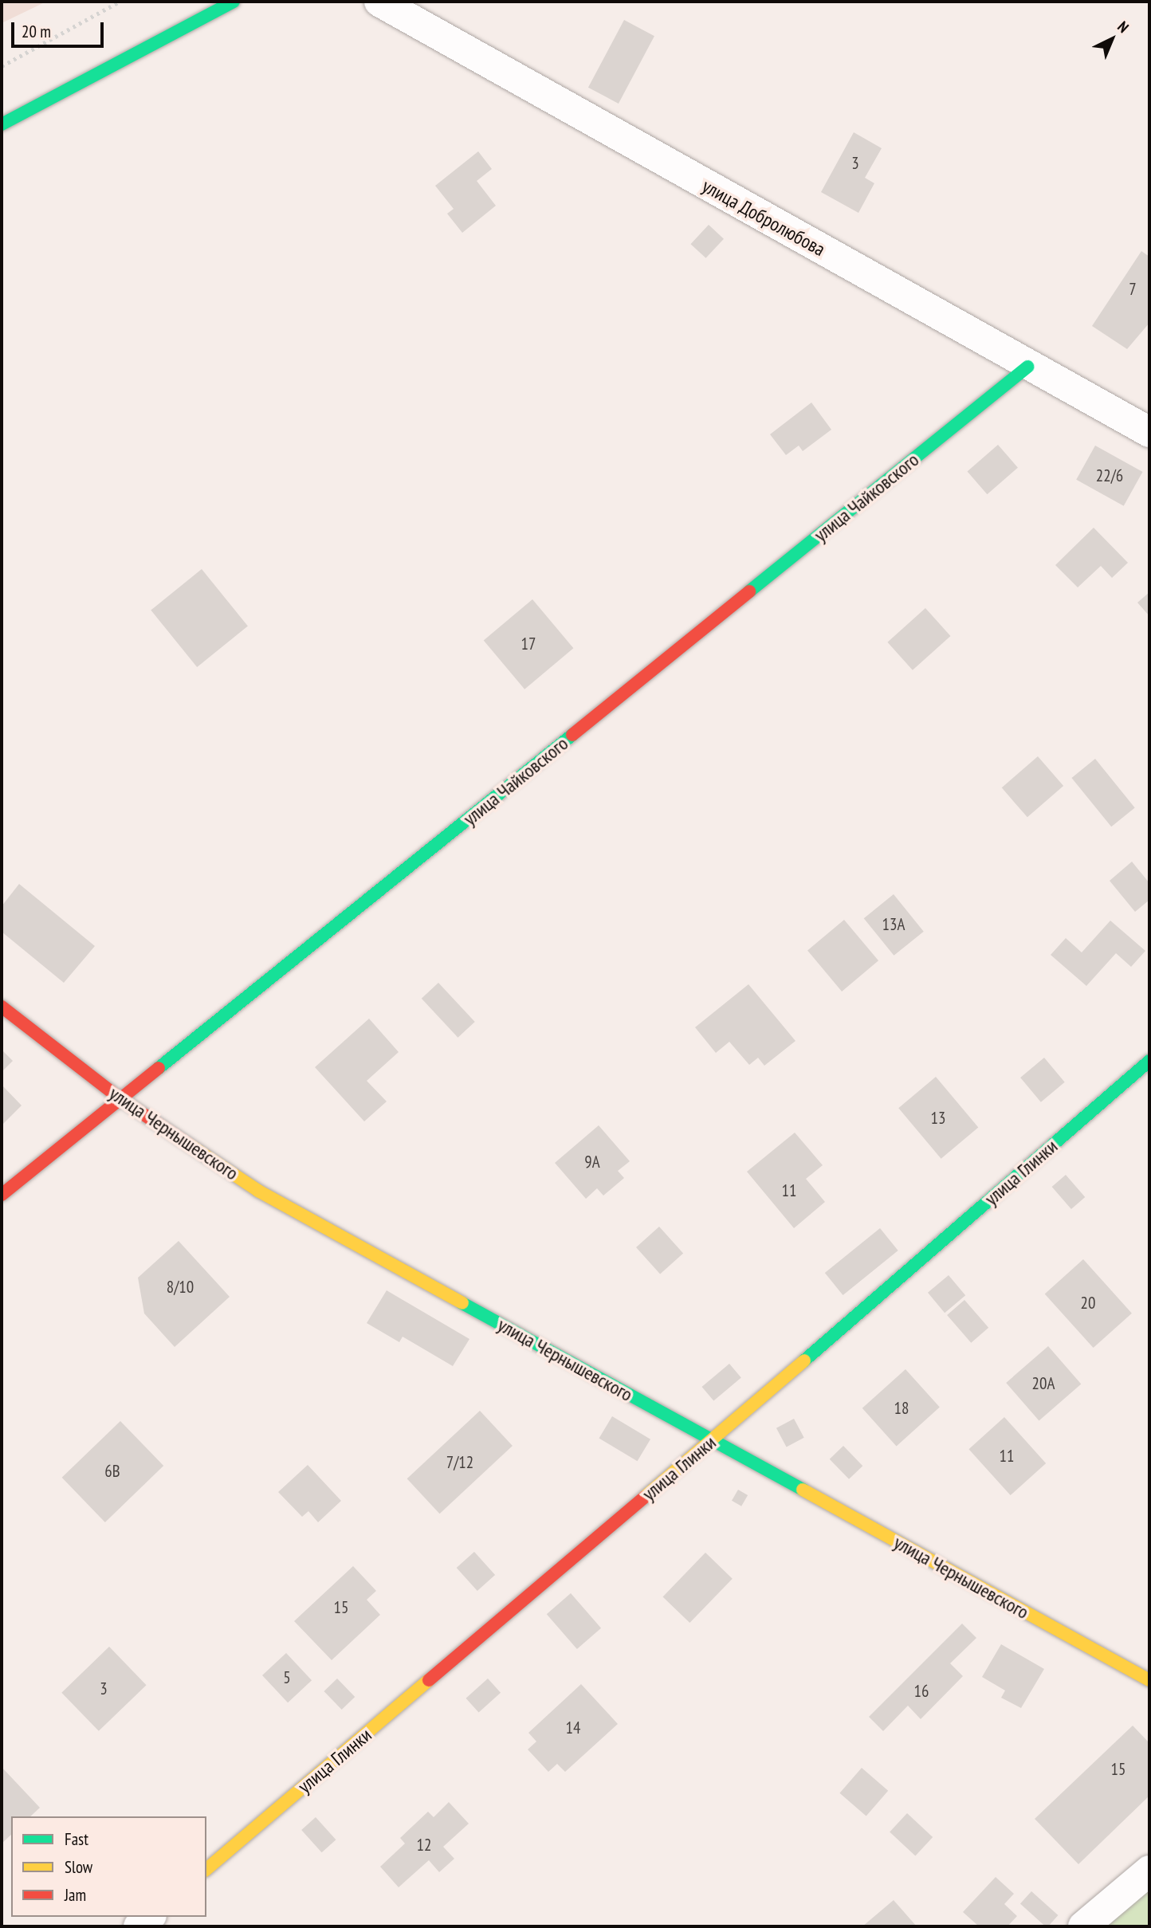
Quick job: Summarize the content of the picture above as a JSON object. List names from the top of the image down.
{
  "streets": {
    "street": [
      "улица Добролюбова",
      "улица Чайковского",
      "улица Чернышевского",
      "улица Глинки"
    ]
  },
  "crossings": [
    ["улица Добролюбова", "улица Чайковского"],
    ["улица Чайковского", "улица Чернышевского"],
    ["улица Чернышевского", "улица Глинки"]
  ],
  "house_numbers": [
    "3",
    "7",
    "22/6",
    "17",
    "13А",
    "13",
    "9А",
    "11",
    "8/10",
    "20",
    "20А",
    "18",
    "11",
    "7/12",
    "6В",
    "15",
    "5",
    "3",
    "16",
    "14",
    "15",
    "12"
  ],
  "legend": ["Fast", "Slow", "Jam"],
  "scale_bar": "20 m",
  "north": "top right"
}
